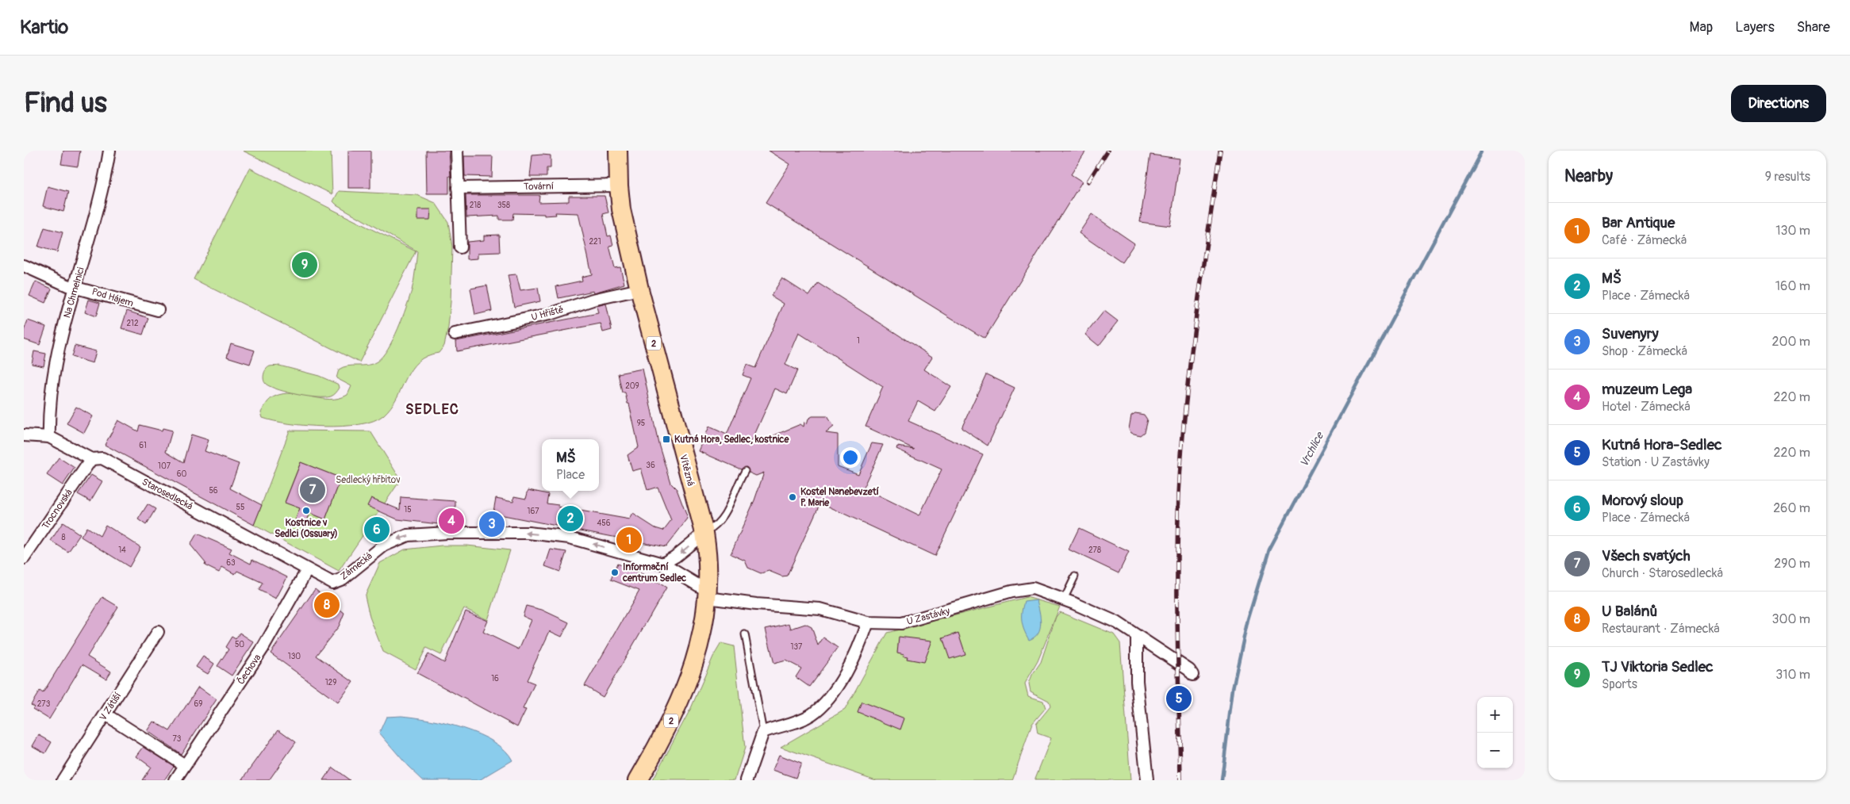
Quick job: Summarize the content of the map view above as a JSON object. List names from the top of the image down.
{
  "streets": {
    "main road": ["2", "Vítězná"],
    "street": [
      "Tovární",
      "Na Chmelnici",
      "Pod Hájem",
      "U Hřiště",
      "Starosedlecká",
      "Trocnovská",
      "Zámecká",
      "U Zastávky",
      "Čechova",
      "V Zátiší"
    ]
  },
  "crossings": [
    ["Tovární", "Vítězná"],
    ["Na Chmelnici", "Pod Hájem"],
    ["Na Chmelnici", "Starosedlecká"],
    ["U Hřiště", "Vítězná"],
    ["Vítězná", "Zámecká"],
    ["Vítězná", "U Zastávky"],
    ["Starosedlecká", "Trocnovská"],
    ["Starosedlecká", "Zámecká"],
    ["Starosedlecká", "Čechova"],
    ["Zámecká", "U Zastávky"],
    ["Zámecká", "Čechova"]
  ],
  "one_way": ["Zámecká"],
  "districts": ["SEDLEC"],
  "water": ["Vrchlice"],
  "parks": ["Sedlecký hřbitov"],
  "places": {
    "transit": ["Kutná Hora, Sedlec, kostnice"],
    "other": ["Kostel Nanebevzetí P. Marie", "Kostnice v Sedlci (Ossuary)", "Informační centrum Sedlec"]
  },
  "house_numbers": [
    "218",
    "358",
    "221",
    "212",
    "1",
    "209",
    "95",
    "61",
    "36",
    "107",
    "60",
    "56",
    "55",
    "15",
    "167",
    "456",
    "8",
    "14",
    "278",
    "63",
    "50",
    "137",
    "130",
    "16",
    "129",
    "273",
    "69",
    "73"
  ],
  "page": {
    "header": "Kartio",
    "nav": ["Map", "Layers", "Share"],
    "buttons": "Directions",
    "title": "Find us",
    "heading": ["Nearby", "9 results"],
    "list": [
      {
        "mark": "1",
        "name": "Bar Antique",
        "note": "Café · Zámecká",
        "value": "130 m"
      },
      {
        "mark": "2",
        "name": "MŠ",
        "note": "Place · Zámecká",
        "value": "160 m"
      },
      {
        "mark": "3",
        "name": "Suvenyry",
        "note": "Shop · Zámecká",
        "value": "200 m"
      },
      {
        "mark": "4",
        "name": "muzeum Lega",
        "note": "Hotel · Zámecká",
        "value": "220 m"
      },
      {
        "mark": "5",
        "name": "Kutná Hora-Sedlec",
        "note": "Station · U Zastávky",
        "value": "220 m"
      },
      {
        "mark": "6",
        "name": "Morový sloup",
        "note": "Place · Zámecká",
        "value": "260 m"
      },
      {
        "mark": "7",
        "name": "Všech svatých",
        "note": "Church · Starosedlecká",
        "value": "290 m"
      },
      {
        "mark": "8",
        "name": "U Balánů",
        "note": "Restaurant · Zámecká",
        "value": "300 m"
      },
      {
        "mark": "9",
        "name": "TJ Viktoria Sedlec",
        "note": "Sports",
        "value": "310 m"
      }
    ],
    "pins": [
      "9",
      "7",
      "2",
      "4",
      "3",
      "6",
      "1",
      "8",
      "5"
    ],
    "popup": ["MŠ", "Place"],
    "map_buttons": ["+", "−"]
  }
}
